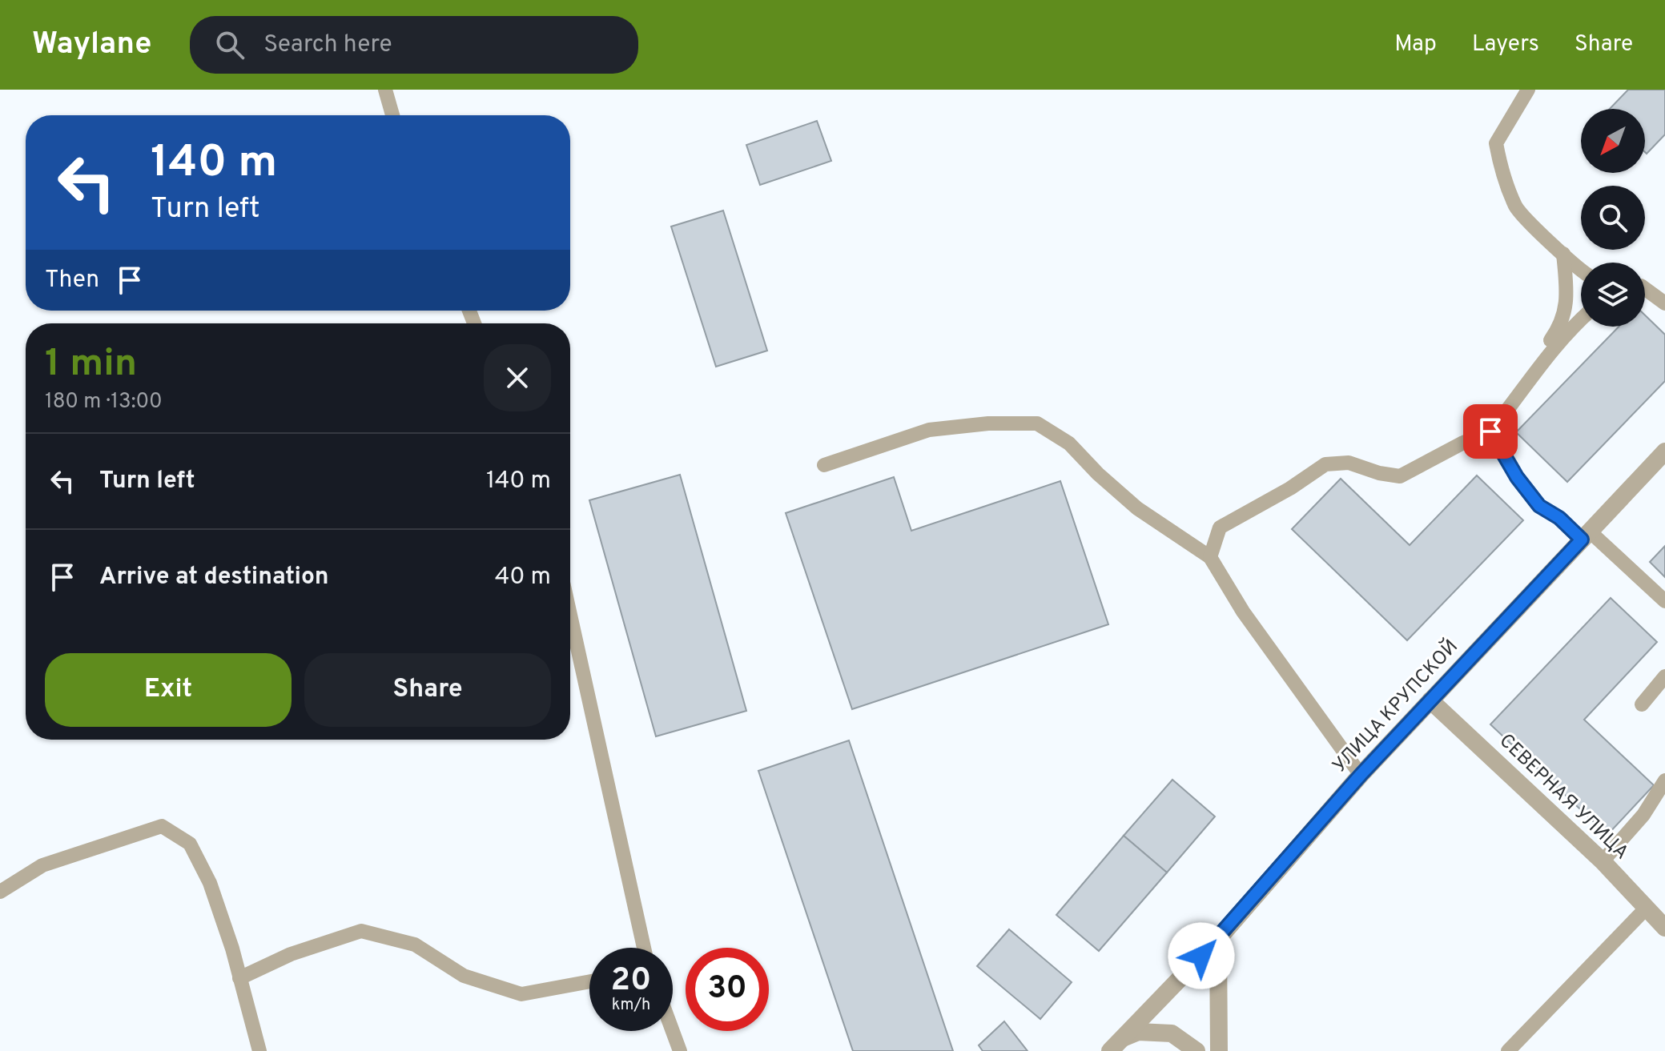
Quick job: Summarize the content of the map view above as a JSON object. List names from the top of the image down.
{
  "streets": {
    "street": ["УЛИЦА КРУПСКОЙ", "СЕВЕРНАЯ УЛИЦА"]
  },
  "crossings": [
    ["УЛИЦА КРУПСКОЙ", "СЕВЕРНАЯ УЛИЦА"]
  ],
  "north": "bottom left",
  "page": {
    "header": "Waylane",
    "search": "Search here",
    "nav": ["Map", "Layers", "Share"],
    "turn": ["140 m", "Turn left"],
    "then": "Then",
    "heading": ["1 min", "180 m · 13:00"],
    "list": [
      {
        "name": "Turn left",
        "value": "140 m"
      },
      {
        "name": "Arrive at destination",
        "value": "40 m"
      }
    ],
    "buttons": ["Exit", "Share"],
    "speed": "20 km/h",
    "limit": "30"
  }
}
